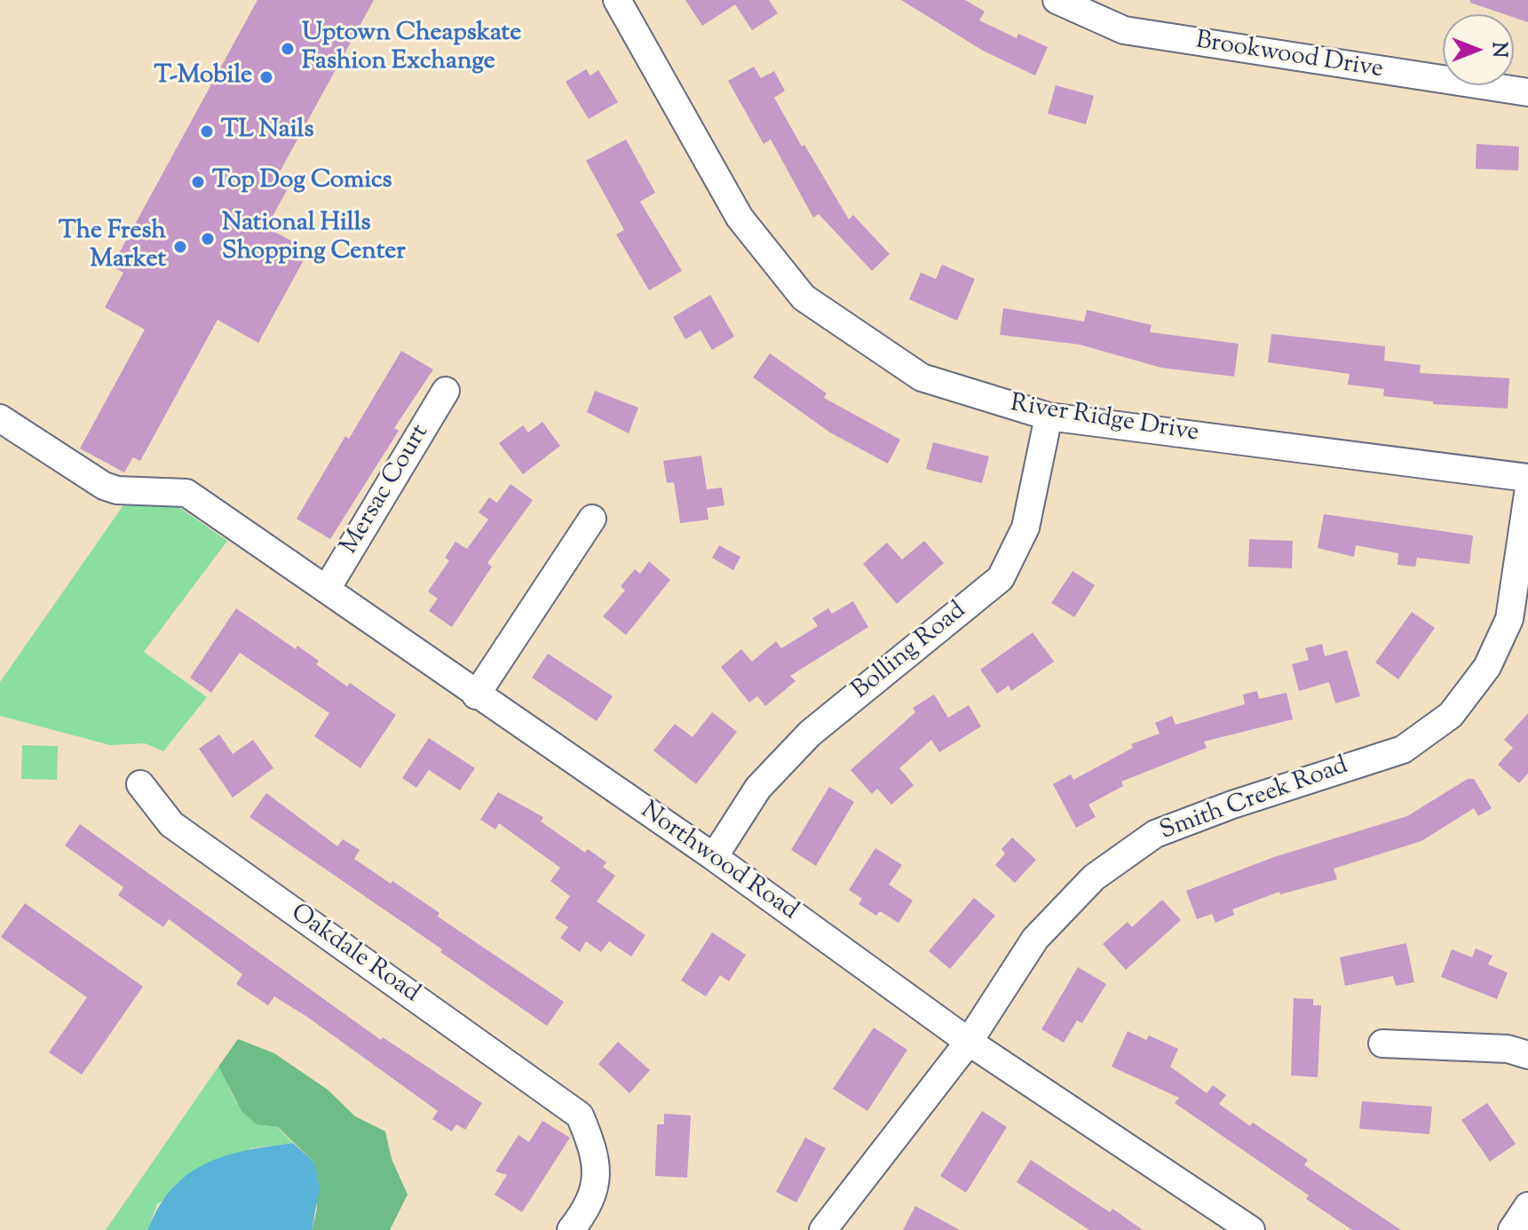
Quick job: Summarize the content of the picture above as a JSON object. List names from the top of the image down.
{
  "streets": {
    "street": [
      "Brookwood Drive",
      "River Ridge Drive",
      "Mersac Court",
      "Bolling Road",
      "Smith Creek Road",
      "Northwood Road",
      "Oakdale Road"
    ]
  },
  "crossings": [
    ["River Ridge Drive", "Bolling Road"],
    ["Mersac Court", "Northwood Road"],
    ["Bolling Road", "Northwood Road"],
    ["Smith Creek Road", "Northwood Road"]
  ],
  "places": [
    "Uptown Cheapskate Fashion Exchange",
    "T-Mobile",
    "TL Nails",
    "Top Dog Comics",
    "National Hills Shopping Center",
    "The Fresh Market"
  ],
  "north": "right"
}
